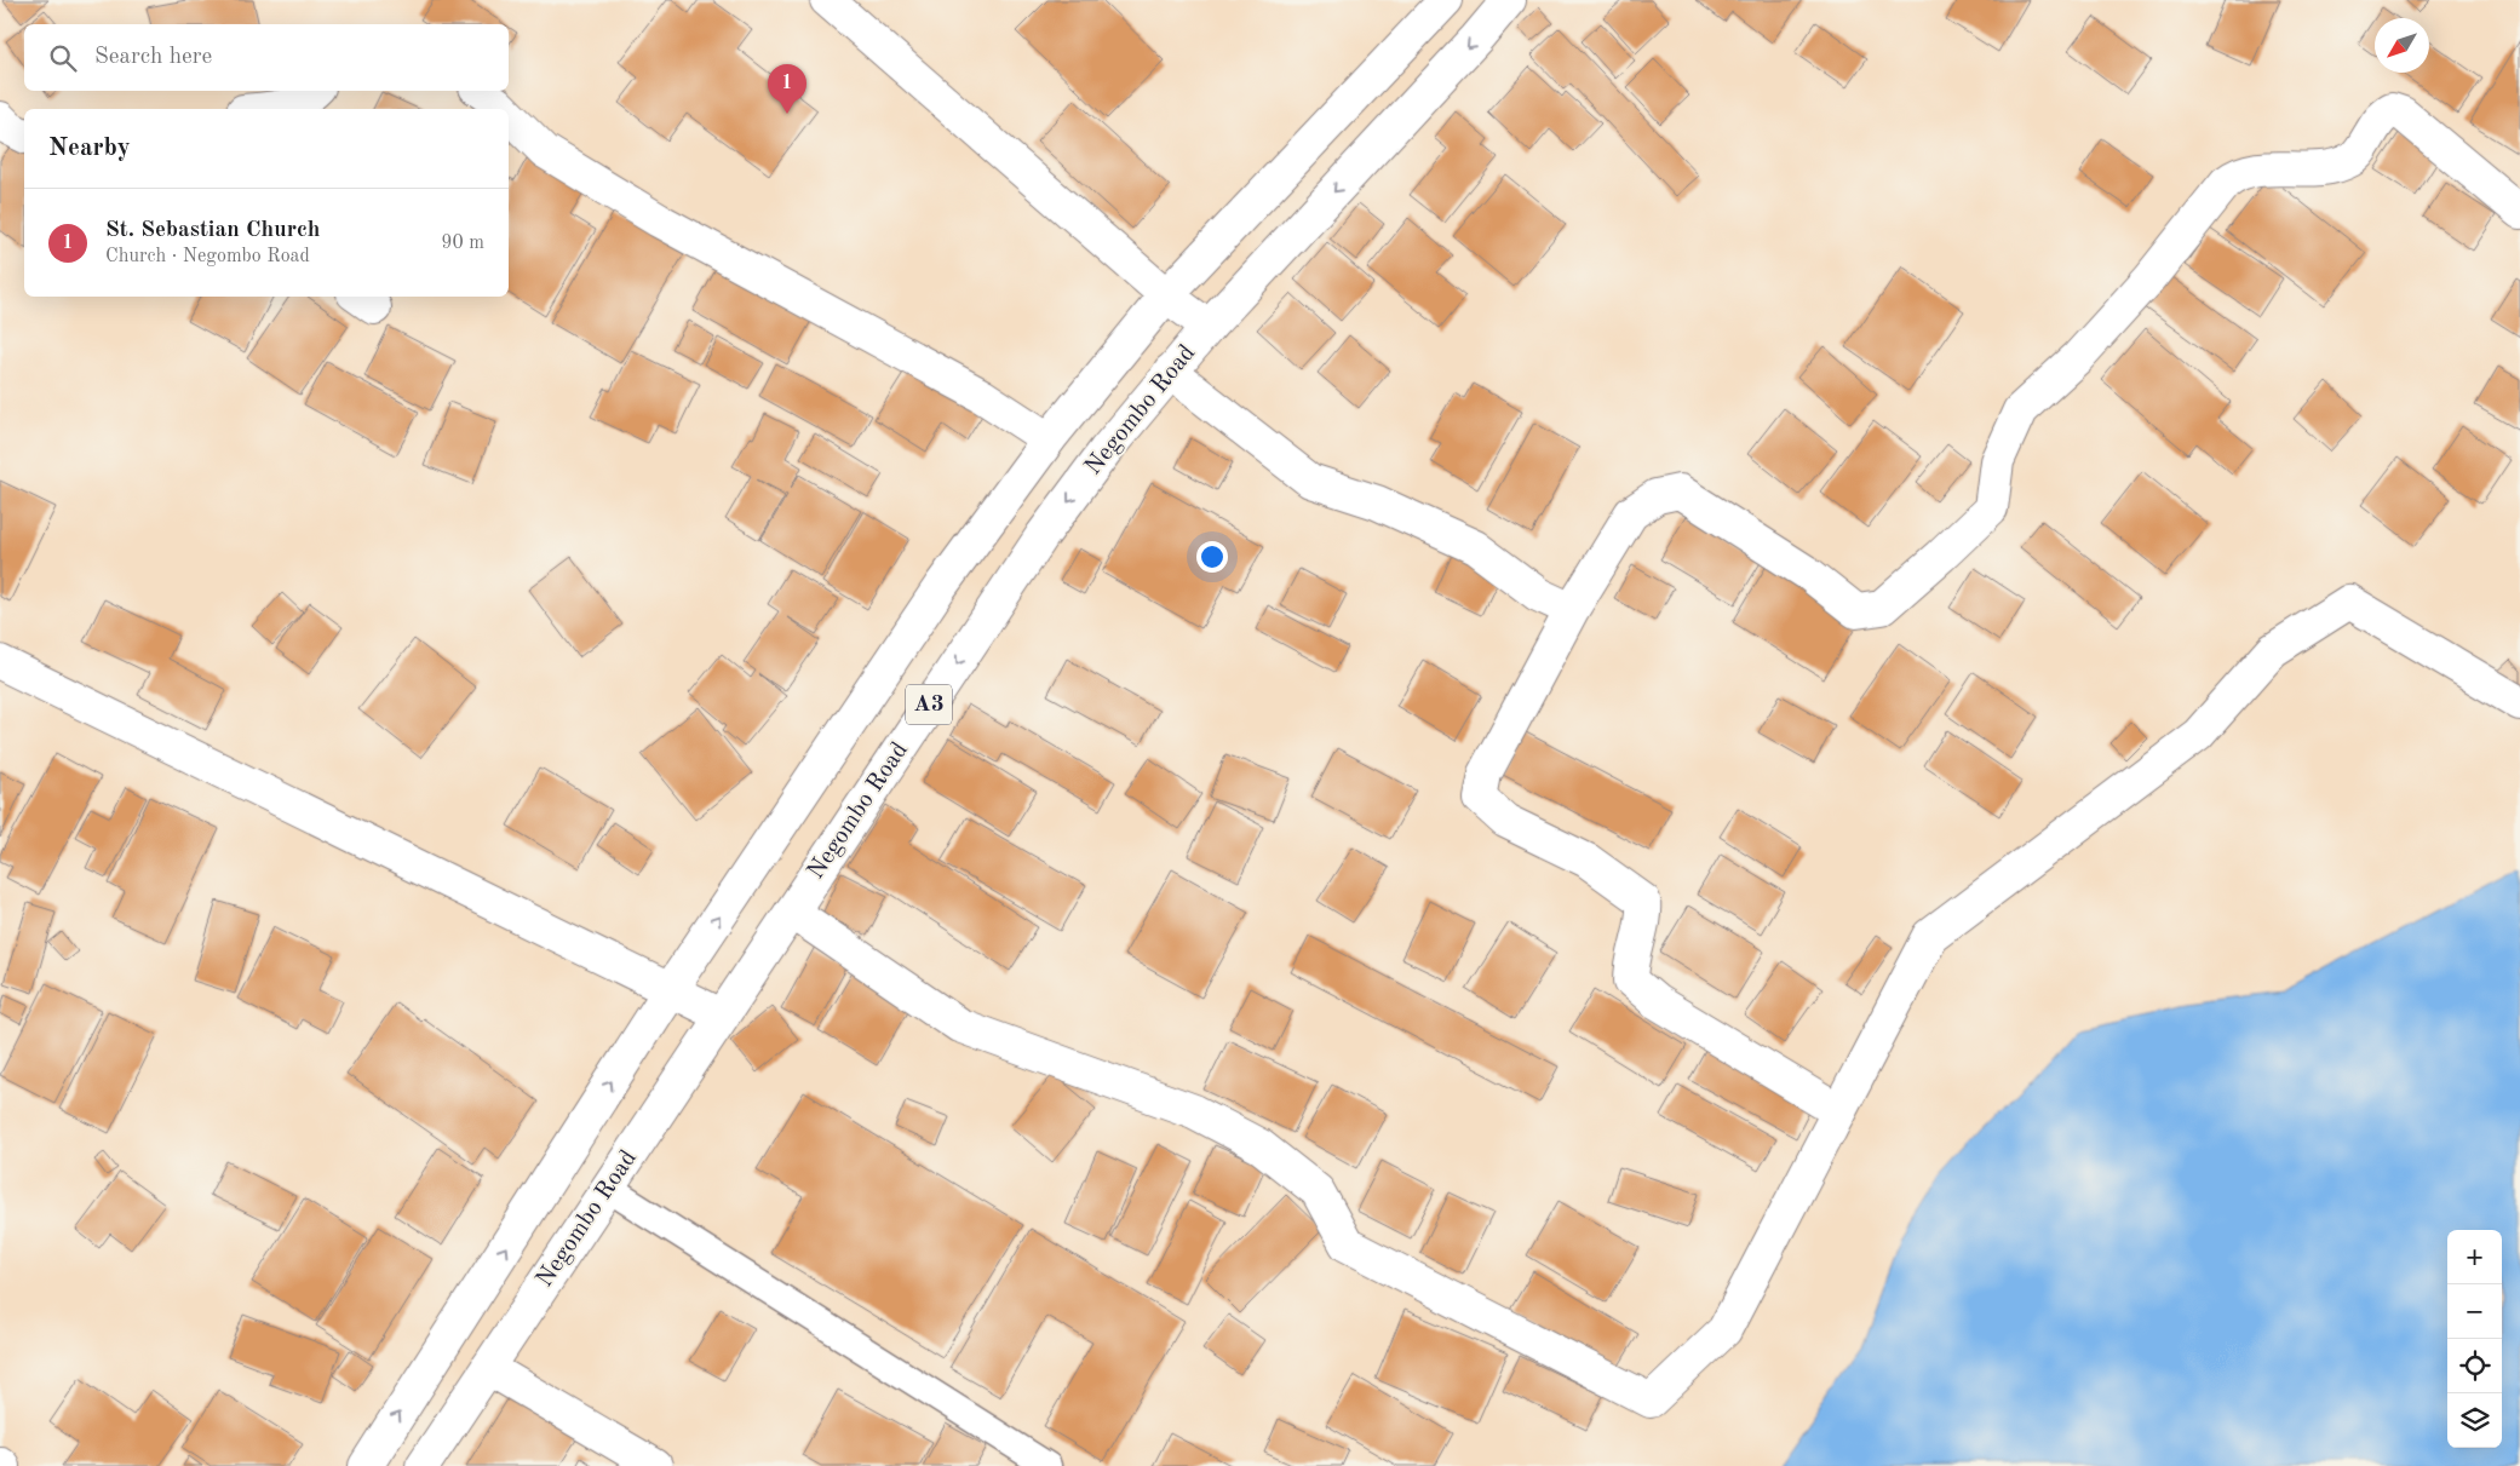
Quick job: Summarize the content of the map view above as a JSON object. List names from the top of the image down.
{
  "streets": {
    "main road": ["Negombo Road", "A3"]
  },
  "north": "bottom left",
  "page": {
    "search": "Search here",
    "pins": "1",
    "heading": "Nearby",
    "list": [
      {
        "mark": "1",
        "name": "St. Sebastian Church",
        "note": "Church · Negombo Road",
        "value": "90 m"
      }
    ],
    "map_buttons": ["+", "−"]
  }
}
